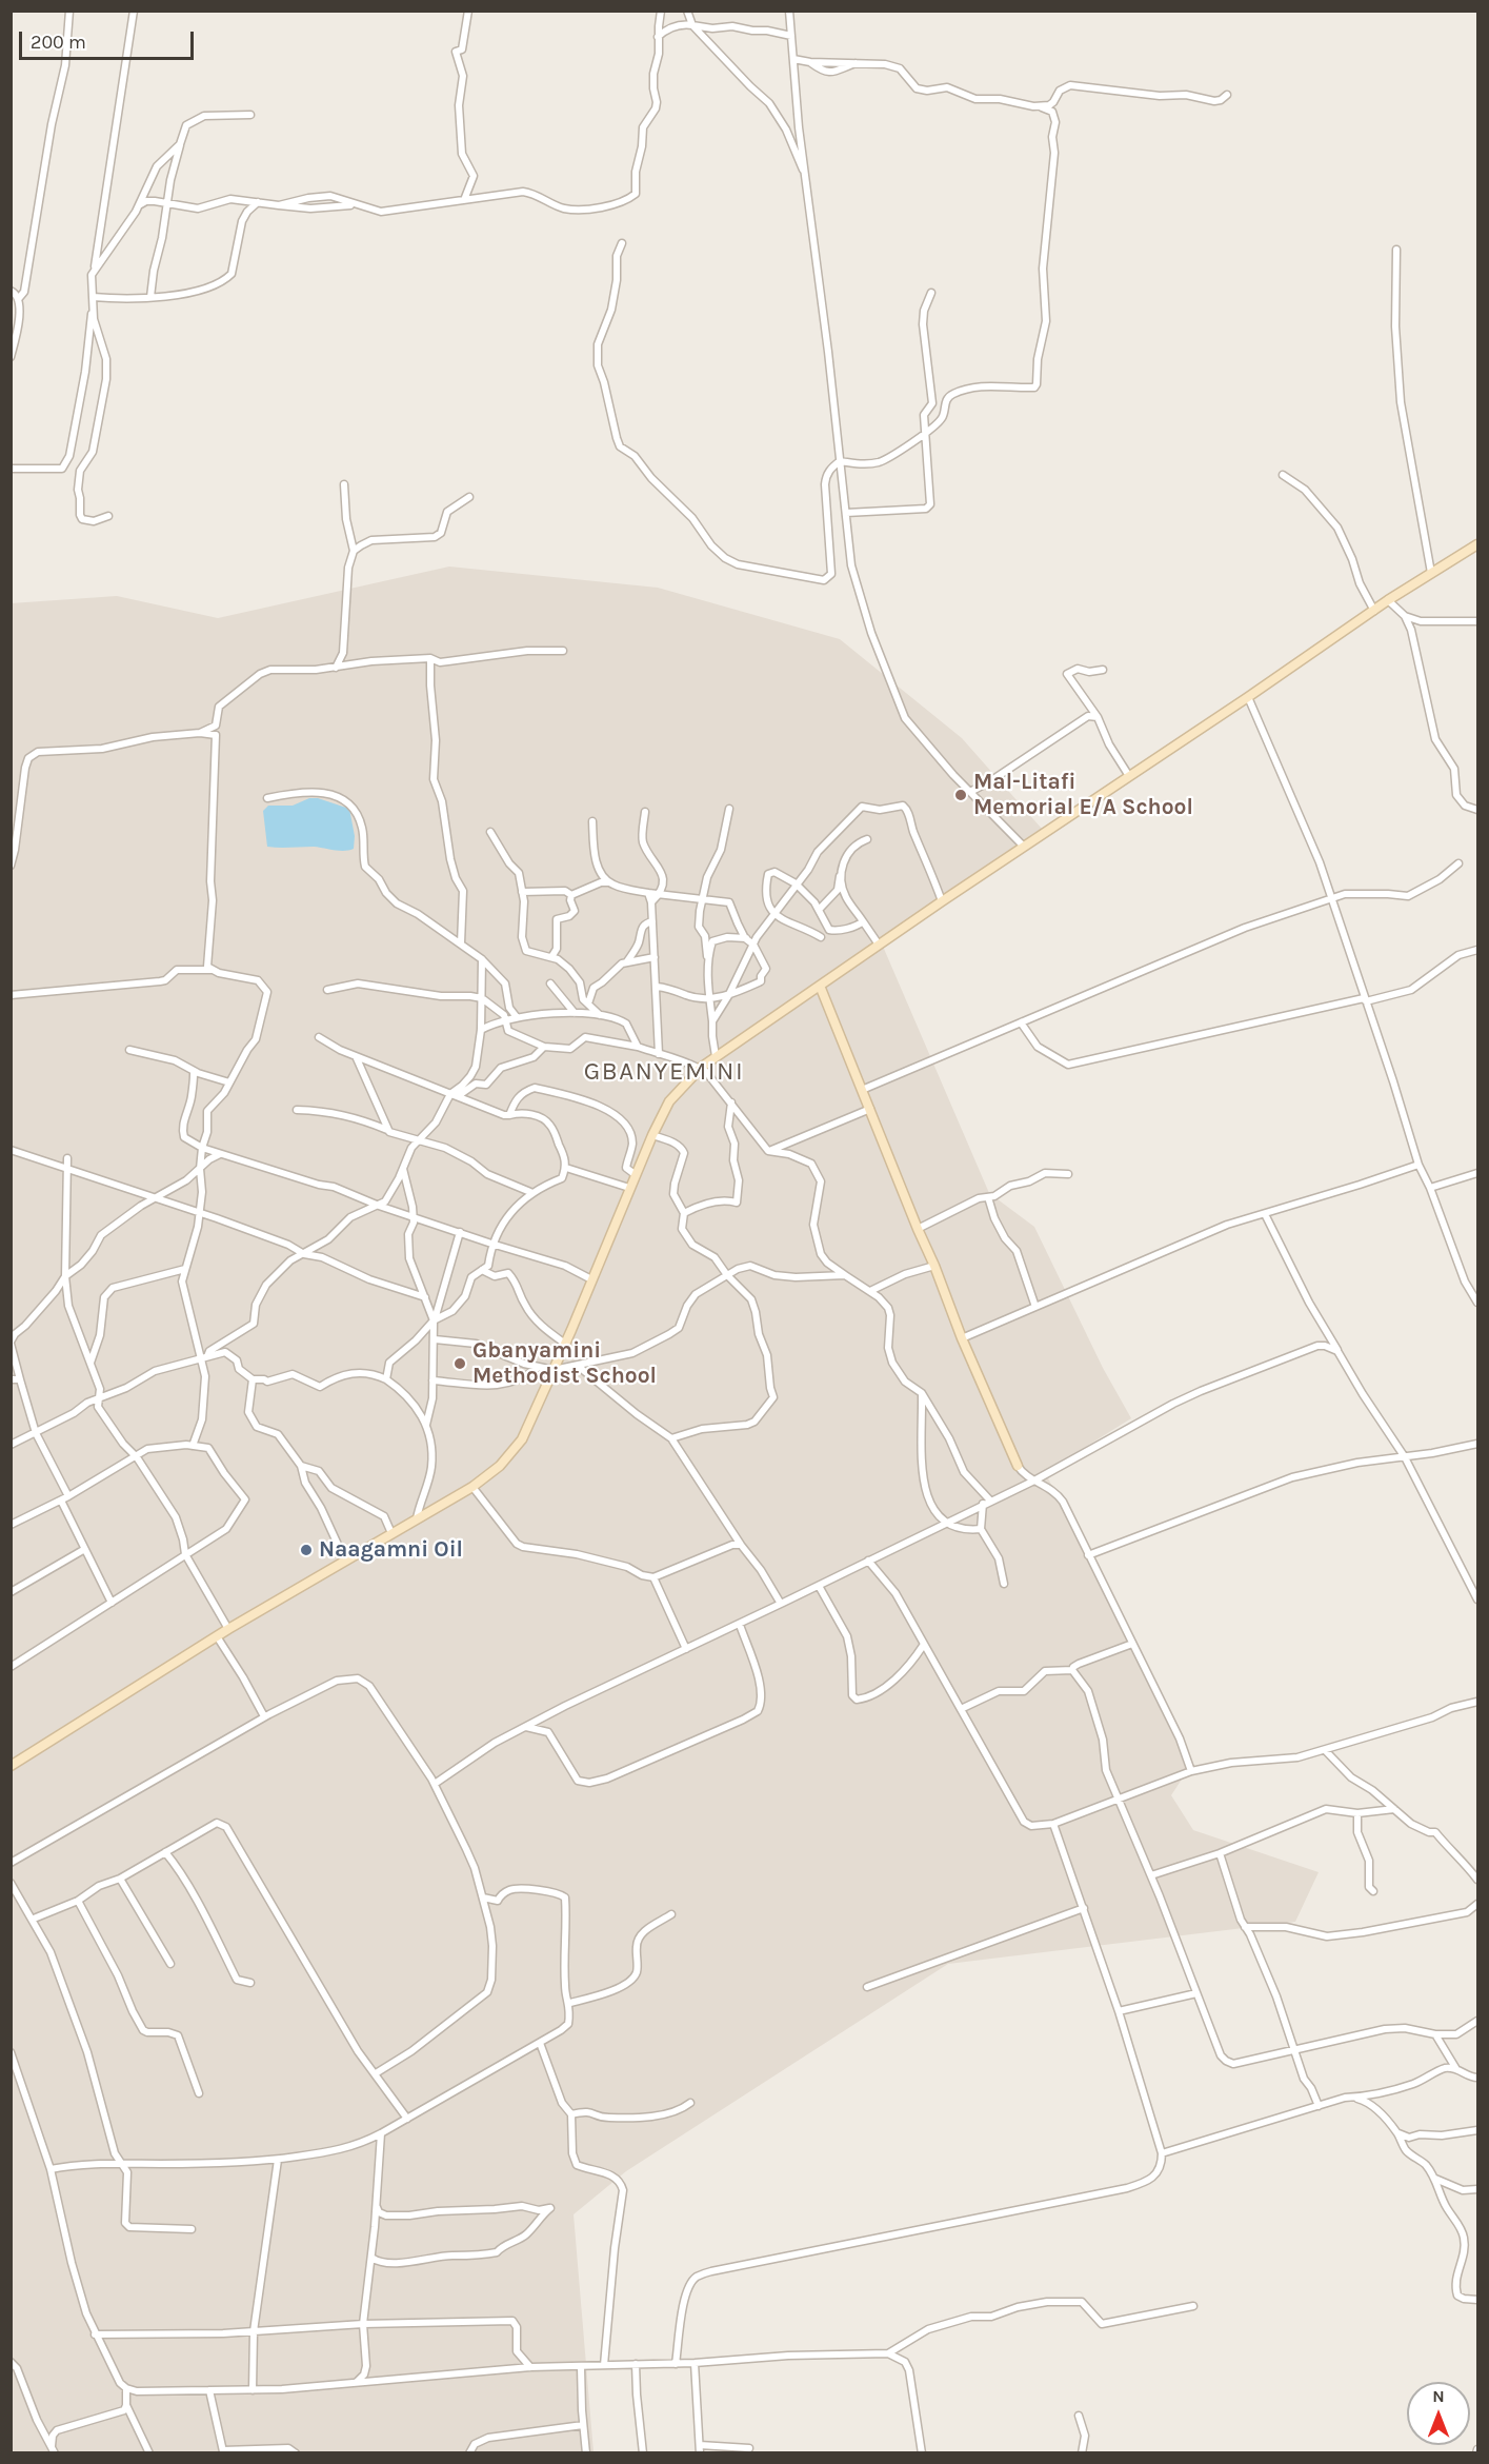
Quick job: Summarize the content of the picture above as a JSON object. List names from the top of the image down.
{
  "districts": ["GBANYEMINI"],
  "places": ["Mal-Litafi Memorial E/A School", "Gbanyamini Methodist School", "Naagamni Oil"],
  "scale_bar": "200 m",
  "north": "top"
}
